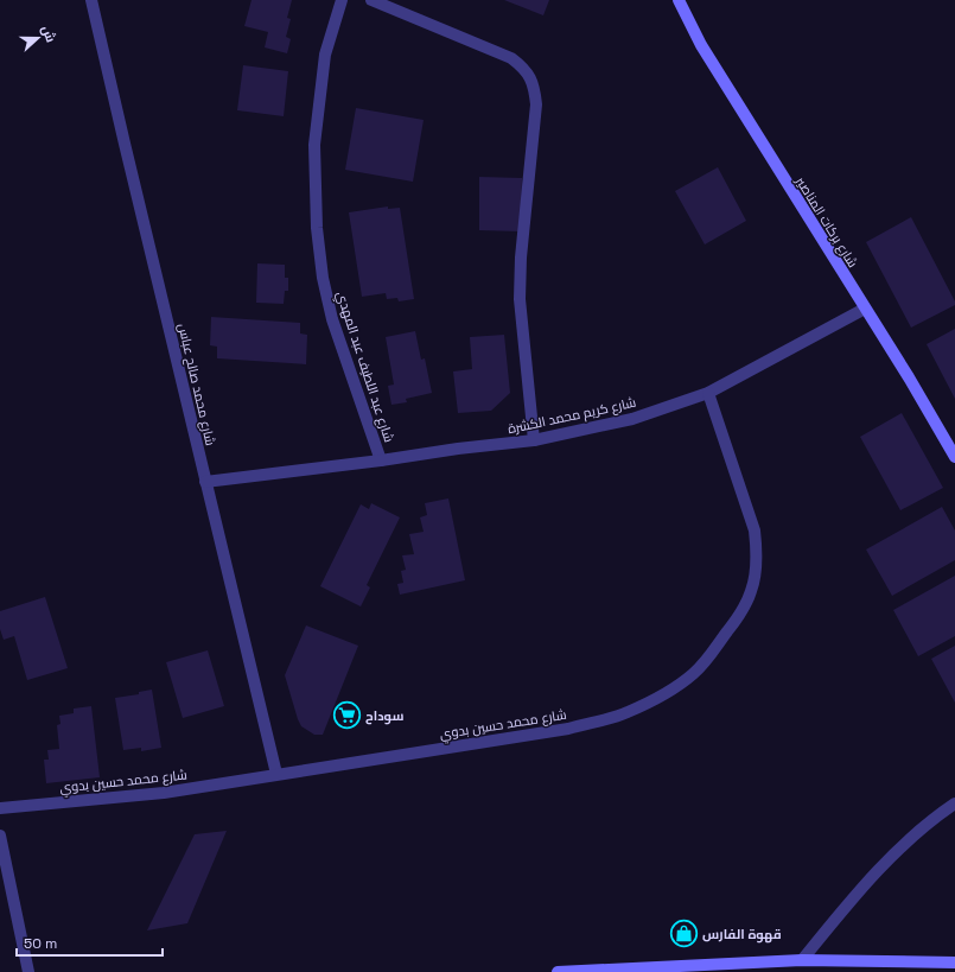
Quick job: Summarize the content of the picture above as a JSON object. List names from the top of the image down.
{
  "streets": {
    "street": [
      "شارع بركات المناصير",
      "شارع عبد اللطيف عبد المهدي",
      "شارع محمد صالح عباس",
      "شارع كريم محمد الكشرة",
      "شارع محمد حسين بدوي"
    ]
  },
  "crossings": [
    ["شارع بركات المناصير", "شارع كريم محمد الكشرة"],
    ["شارع عبد اللطيف عبد المهدي", "شارع كريم محمد الكشرة"],
    ["شارع محمد صالح عباس", "شارع كريم محمد الكشرة"],
    ["شارع محمد صالح عباس", "شارع محمد حسين بدوي"],
    ["شارع كريم محمد الكشرة", "شارع محمد حسين بدوي"]
  ],
  "places": {
    "supermarket": ["سوداح"],
    "shop": ["قهوة الفارس"]
  },
  "scale_bar": "50 m",
  "north": "right"
}
